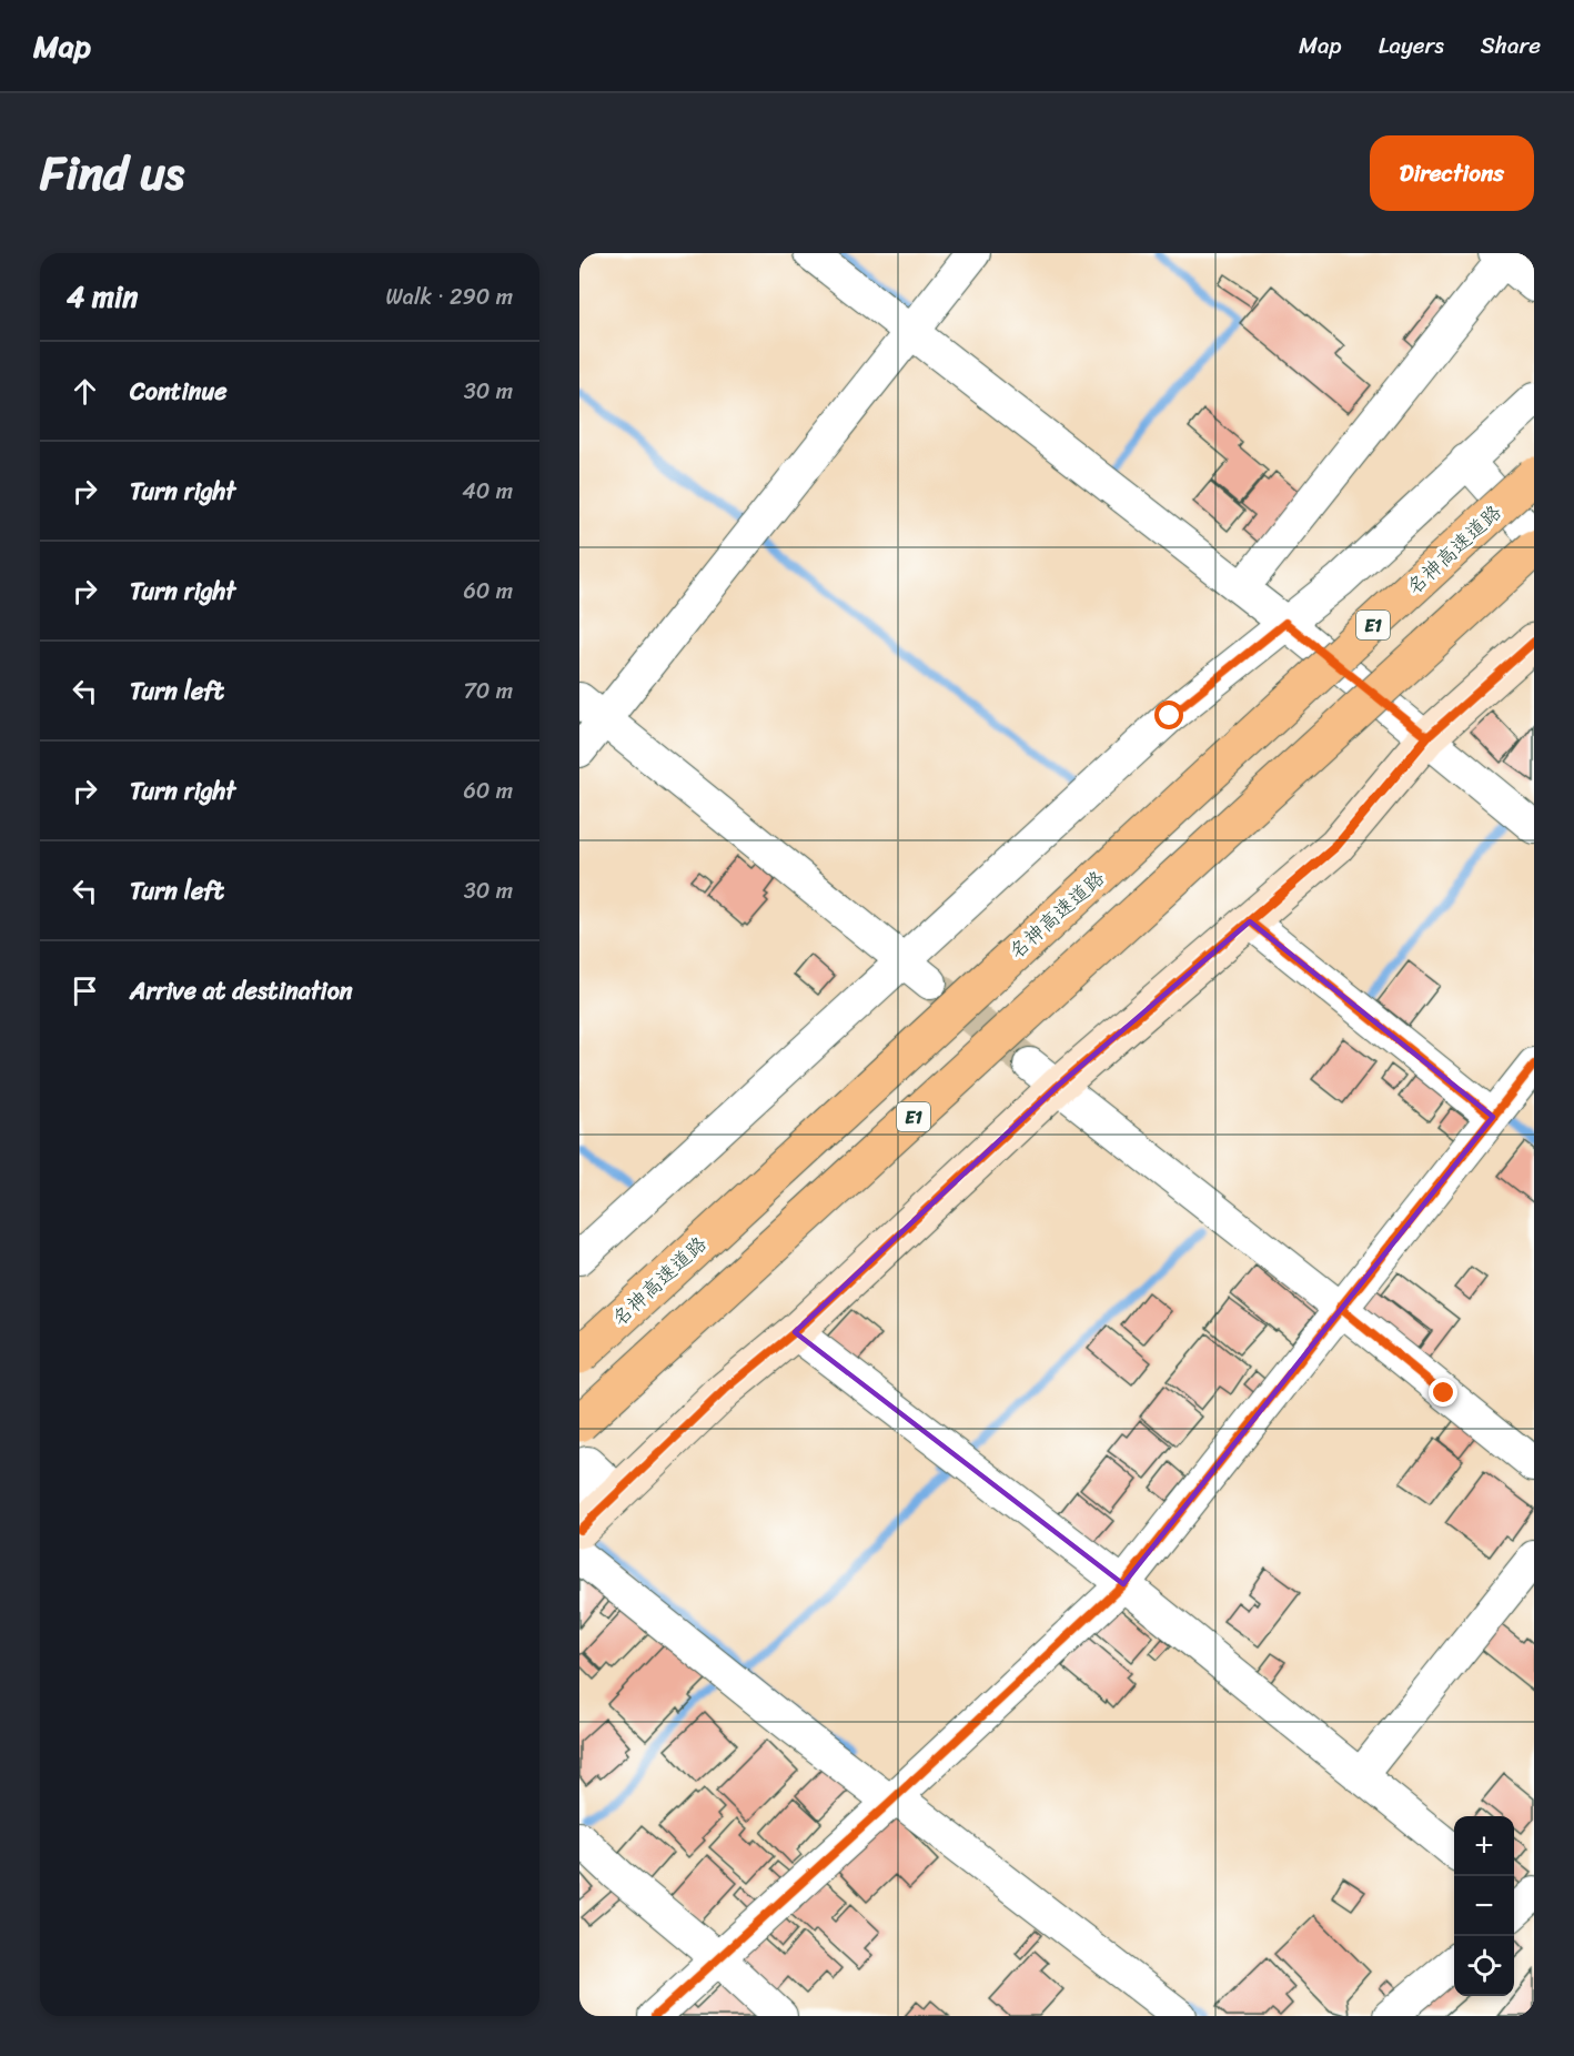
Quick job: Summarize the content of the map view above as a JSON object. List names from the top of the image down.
{
  "streets": {
    "highway": ["名神高速道路", "E1"]
  },
  "page": {
    "header": "Map",
    "nav": ["Map", "Layers", "Share"],
    "title": "Find us",
    "buttons": "Directions",
    "heading": ["4 min", "Walk · 290 m"],
    "list": [
      ["Continue", "30 m"],
      ["Turn right", "40 m"],
      ["Turn right", "60 m"],
      ["Turn left", "70 m"],
      ["Turn right", "60 m"],
      ["Turn left", "30 m"],
      "Arrive at destination"
    ],
    "map_buttons": ["+", "−"]
  }
}
